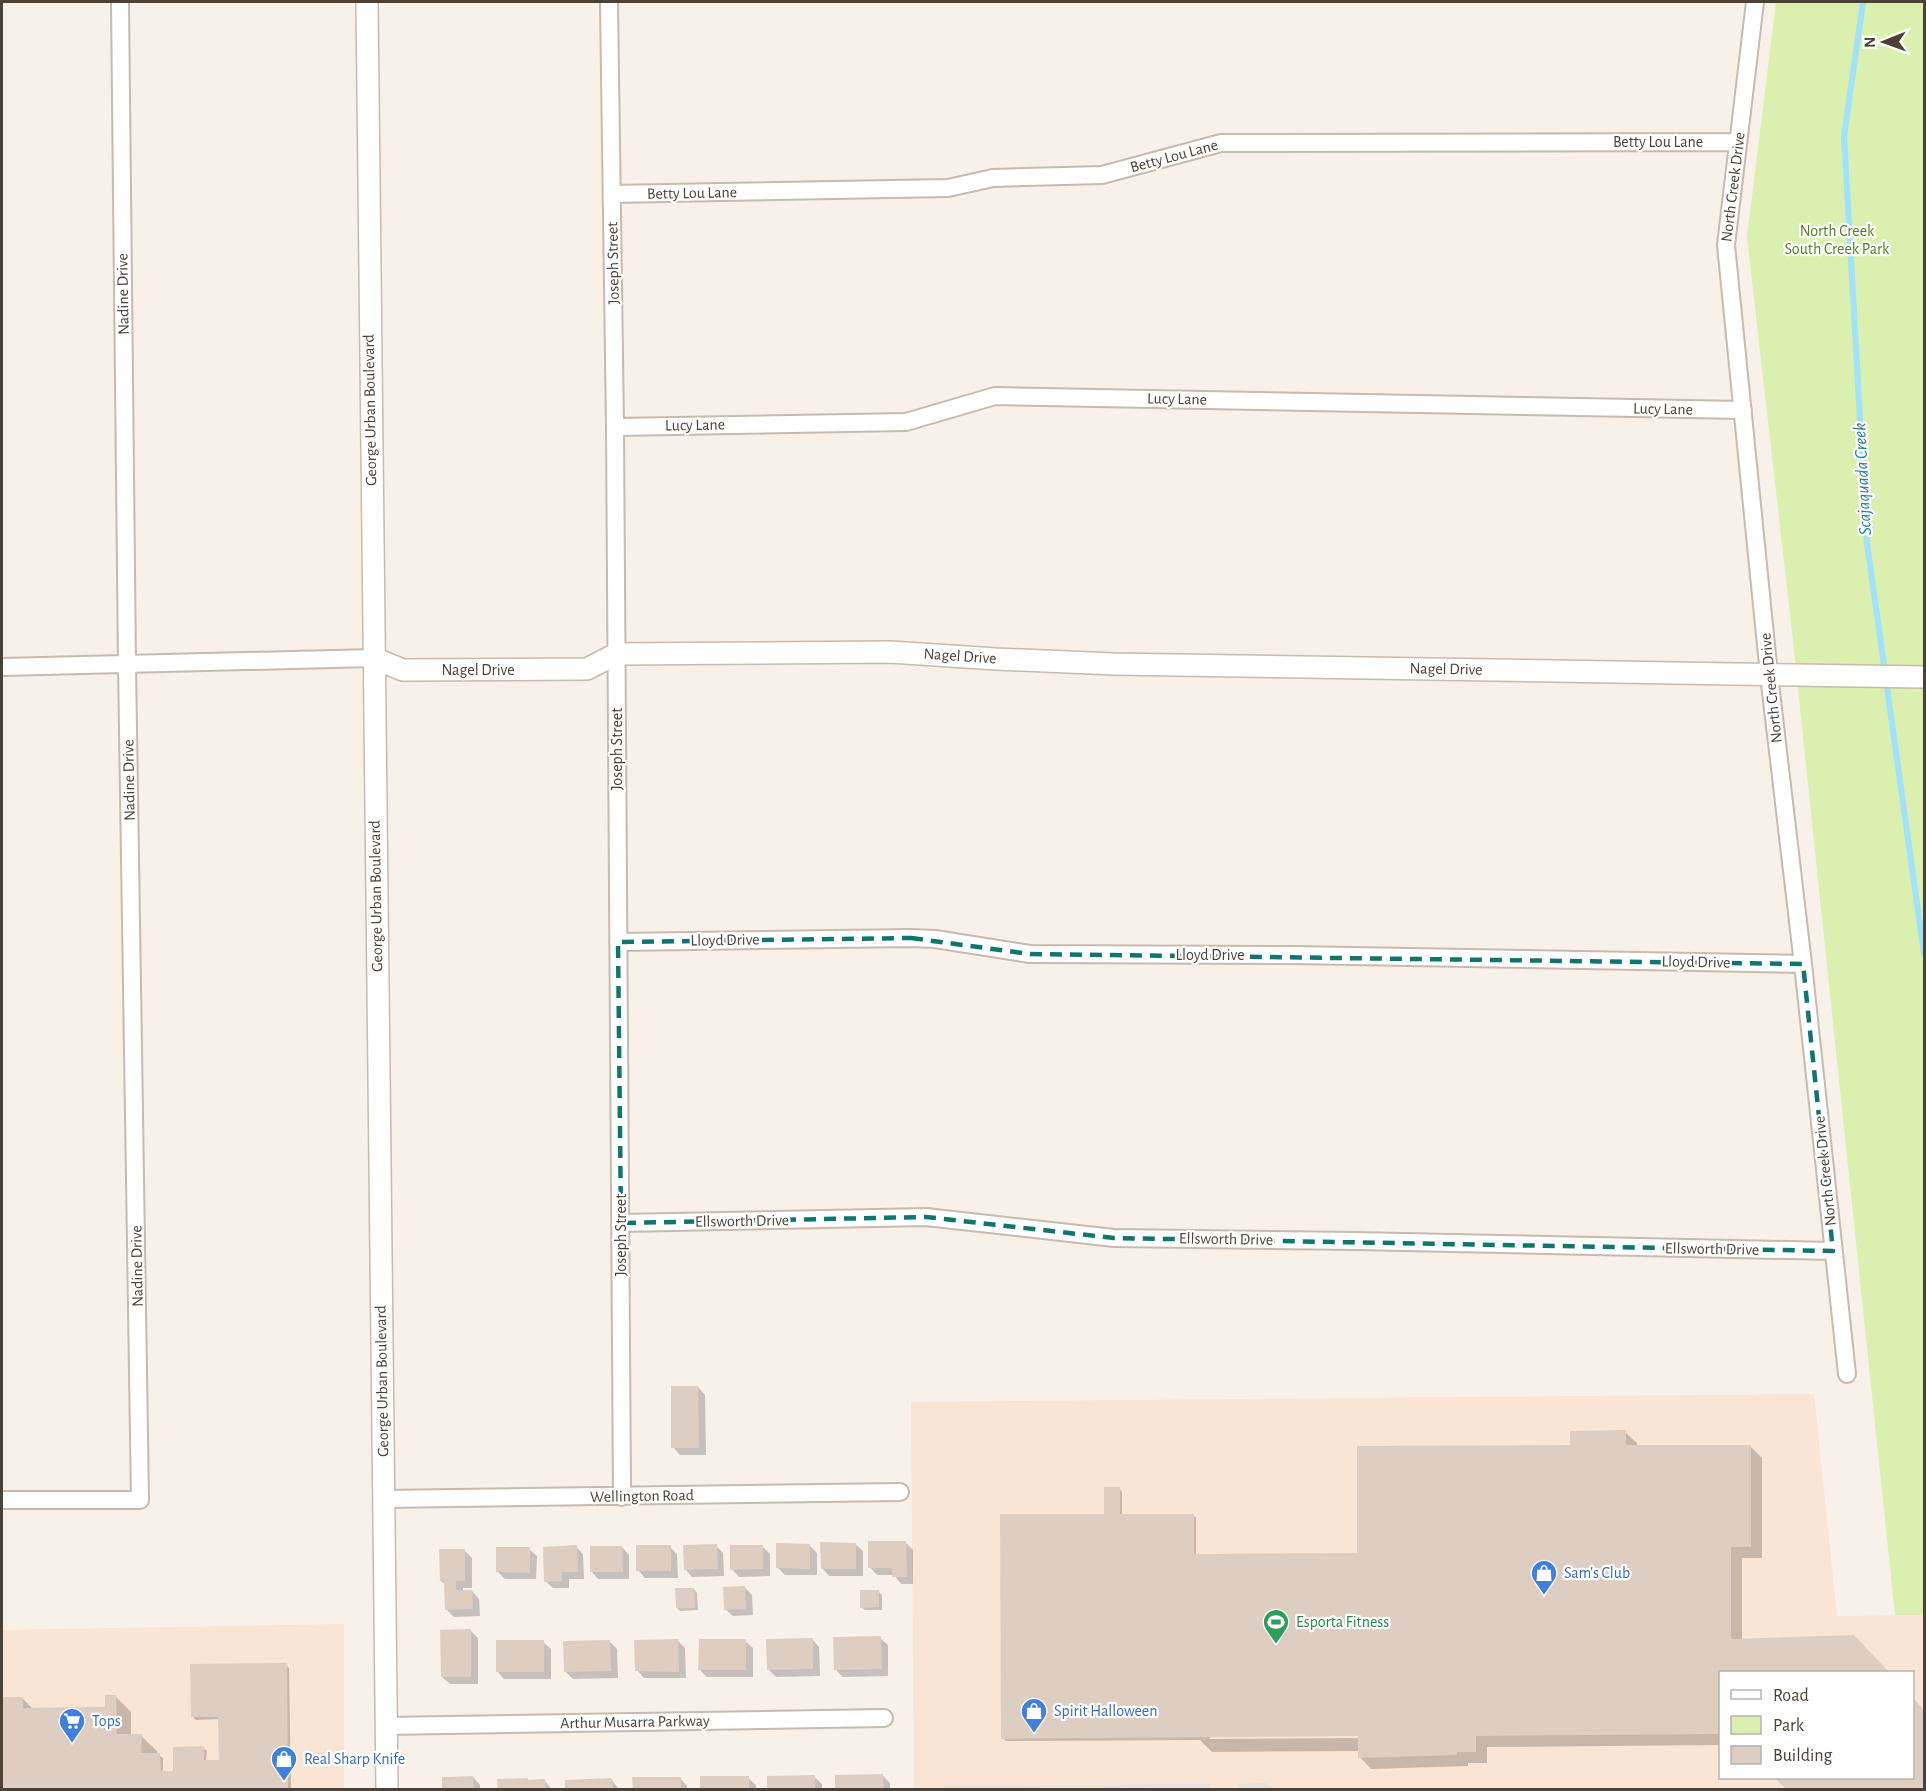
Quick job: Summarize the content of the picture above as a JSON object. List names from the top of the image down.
{
  "streets": {
    "street": [
      "Betty Lou Lane",
      "North Creek Drive",
      "Joseph Street",
      "Nadine Drive",
      "Lucy Lane",
      "George Urban Boulevard",
      "Nagel Drive",
      "Lloyd Drive",
      "Ellsworth Drive",
      "Wellington Road",
      "Arthur Musarra Parkway"
    ]
  },
  "crossings": [
    ["Betty Lou Lane", "North Creek Drive"],
    ["Betty Lou Lane", "Joseph Street"],
    ["North Creek Drive", "Lucy Lane"],
    ["North Creek Drive", "Nagel Drive"],
    ["North Creek Drive", "Lloyd Drive"],
    ["North Creek Drive", "Ellsworth Drive"],
    ["Joseph Street", "Lucy Lane"],
    ["Joseph Street", "Nagel Drive"],
    ["Joseph Street", "Lloyd Drive"],
    ["Joseph Street", "Ellsworth Drive"],
    ["Joseph Street", "Wellington Road"],
    ["Nadine Drive", "Nagel Drive"],
    ["George Urban Boulevard", "Nagel Drive"],
    ["George Urban Boulevard", "Wellington Road"],
    ["George Urban Boulevard", "Arthur Musarra Parkway"]
  ],
  "water": ["Scajaquada Creek"],
  "parks": ["North Creek South Creek Park"],
  "places": {
    "shop": ["Sam's Club", "Spirit Halloween", "Real Sharp Knife"],
    "sports": ["Esporta Fitness"],
    "supermarket": ["Tops"]
  },
  "legend": ["Road", "Park", "Building"],
  "north": "left"
}
